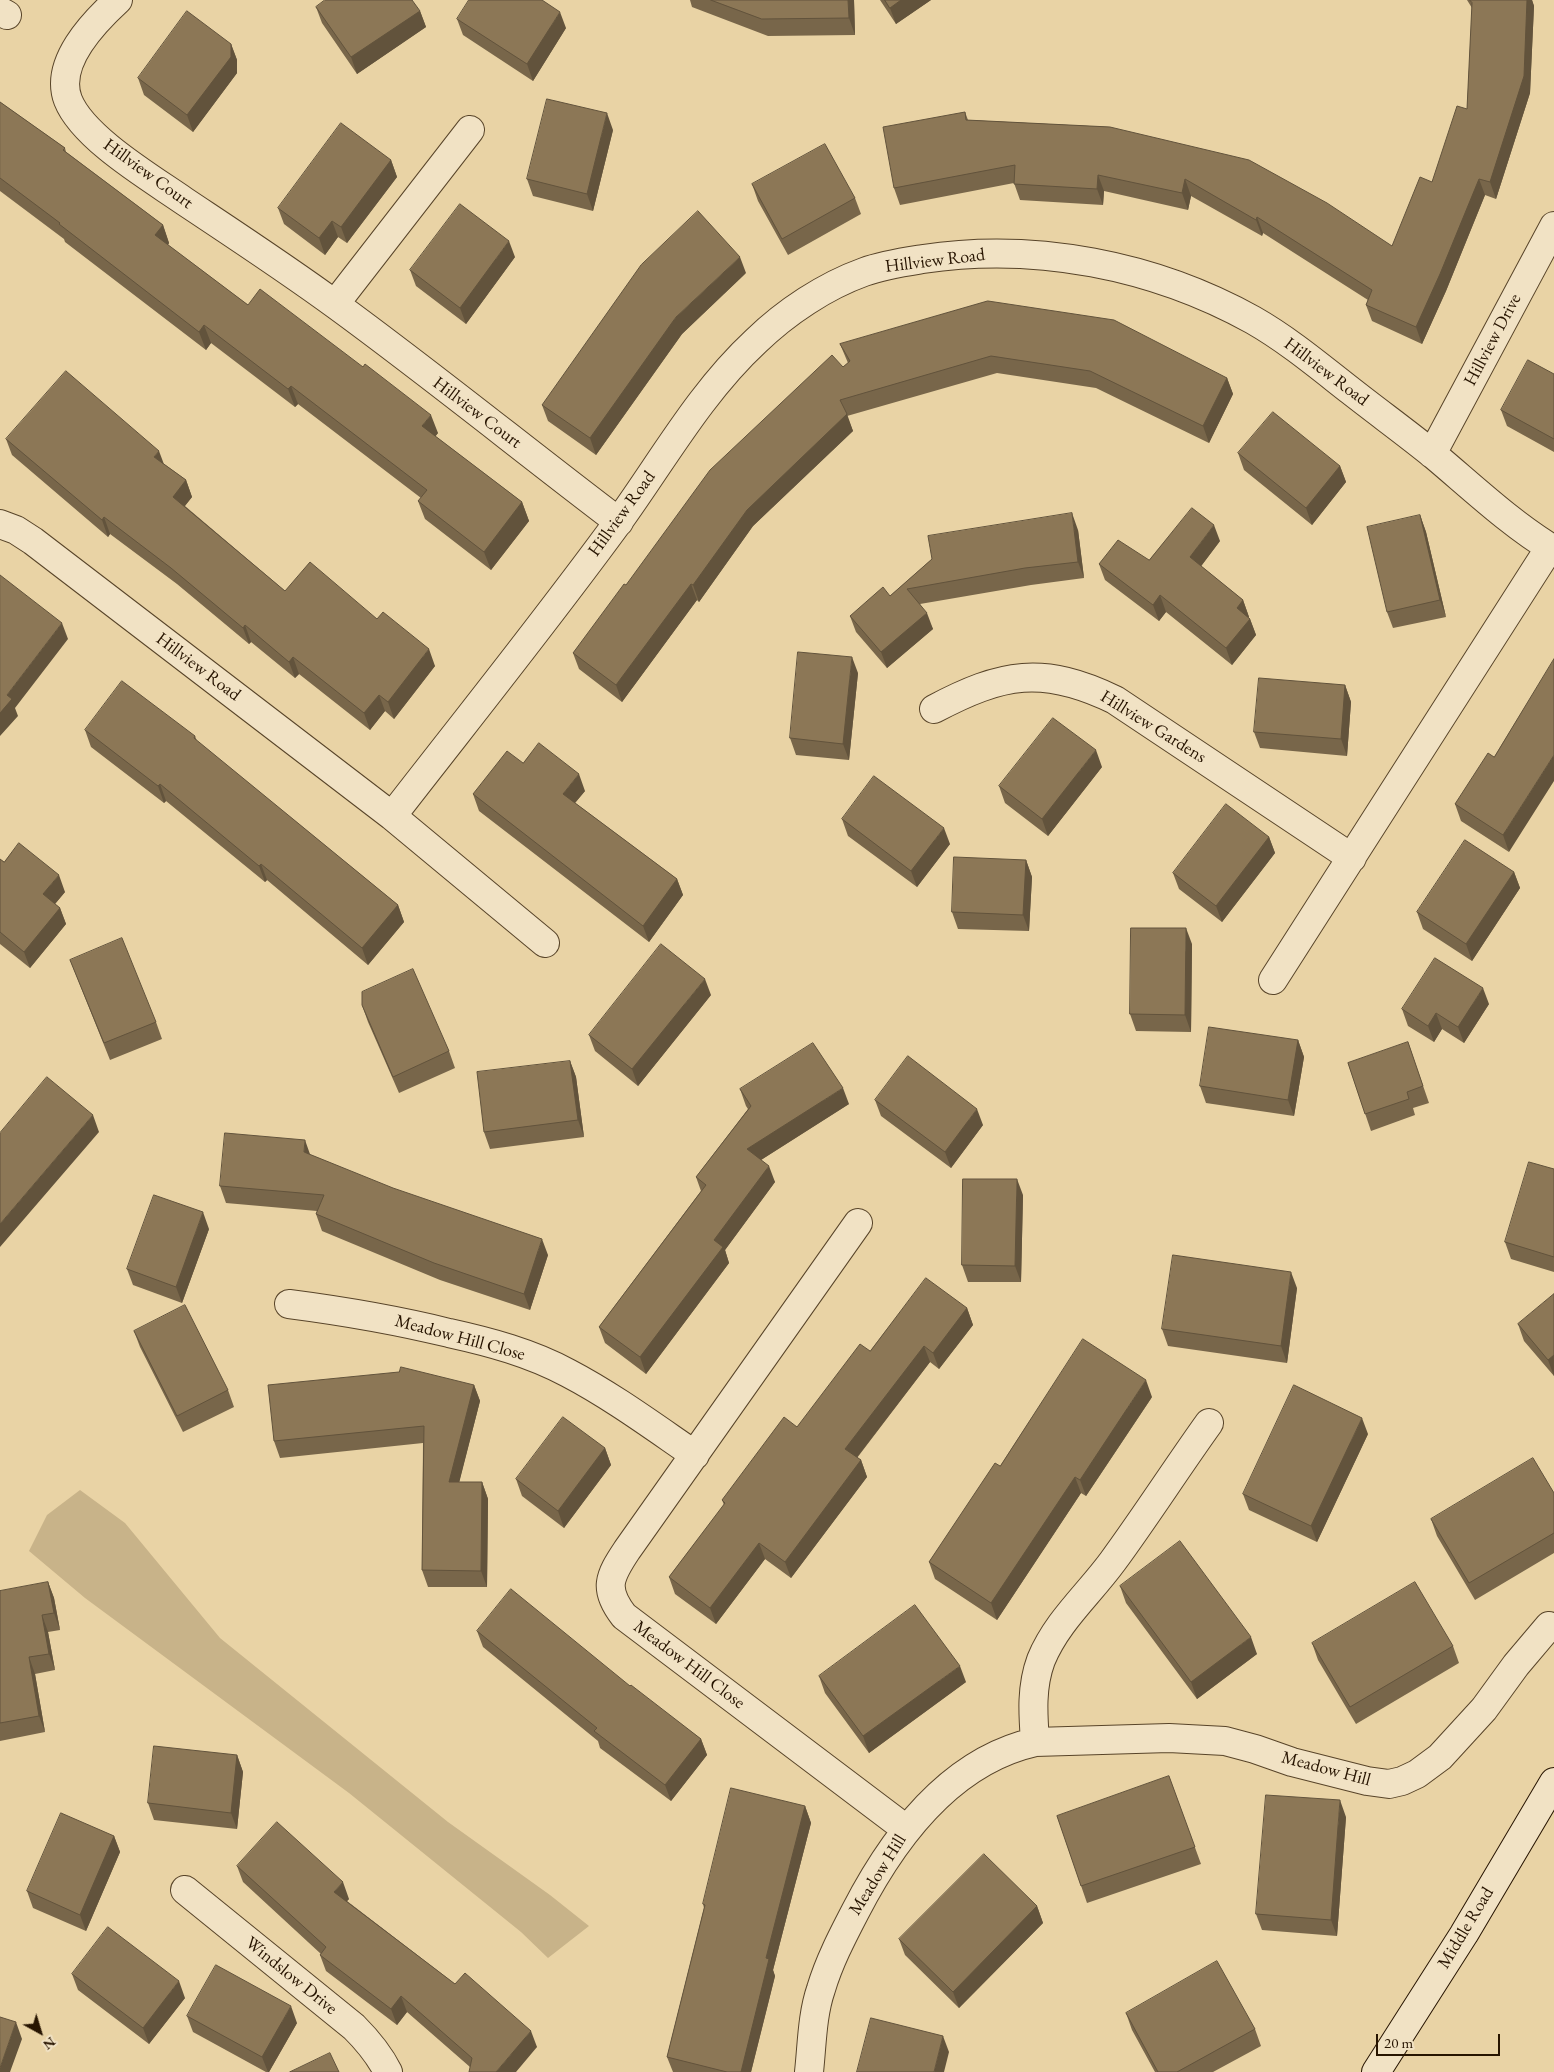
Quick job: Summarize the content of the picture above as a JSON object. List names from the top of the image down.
{
  "streets": {
    "street": [
      "Hillview Court",
      "Hillview Road",
      "Hillview Drive",
      "Hillview Gardens",
      "Meadow Hill Close",
      "Meadow Hill",
      "Middle Road",
      "Windslow Drive"
    ]
  },
  "crossings": [
    ["Hillview Court", "Hillview Road"],
    ["Hillview Road", "Hillview Drive"],
    ["Meadow Hill Close", "Meadow Hill"]
  ],
  "scale_bar": "20 m",
  "north": "bottom right"
}
